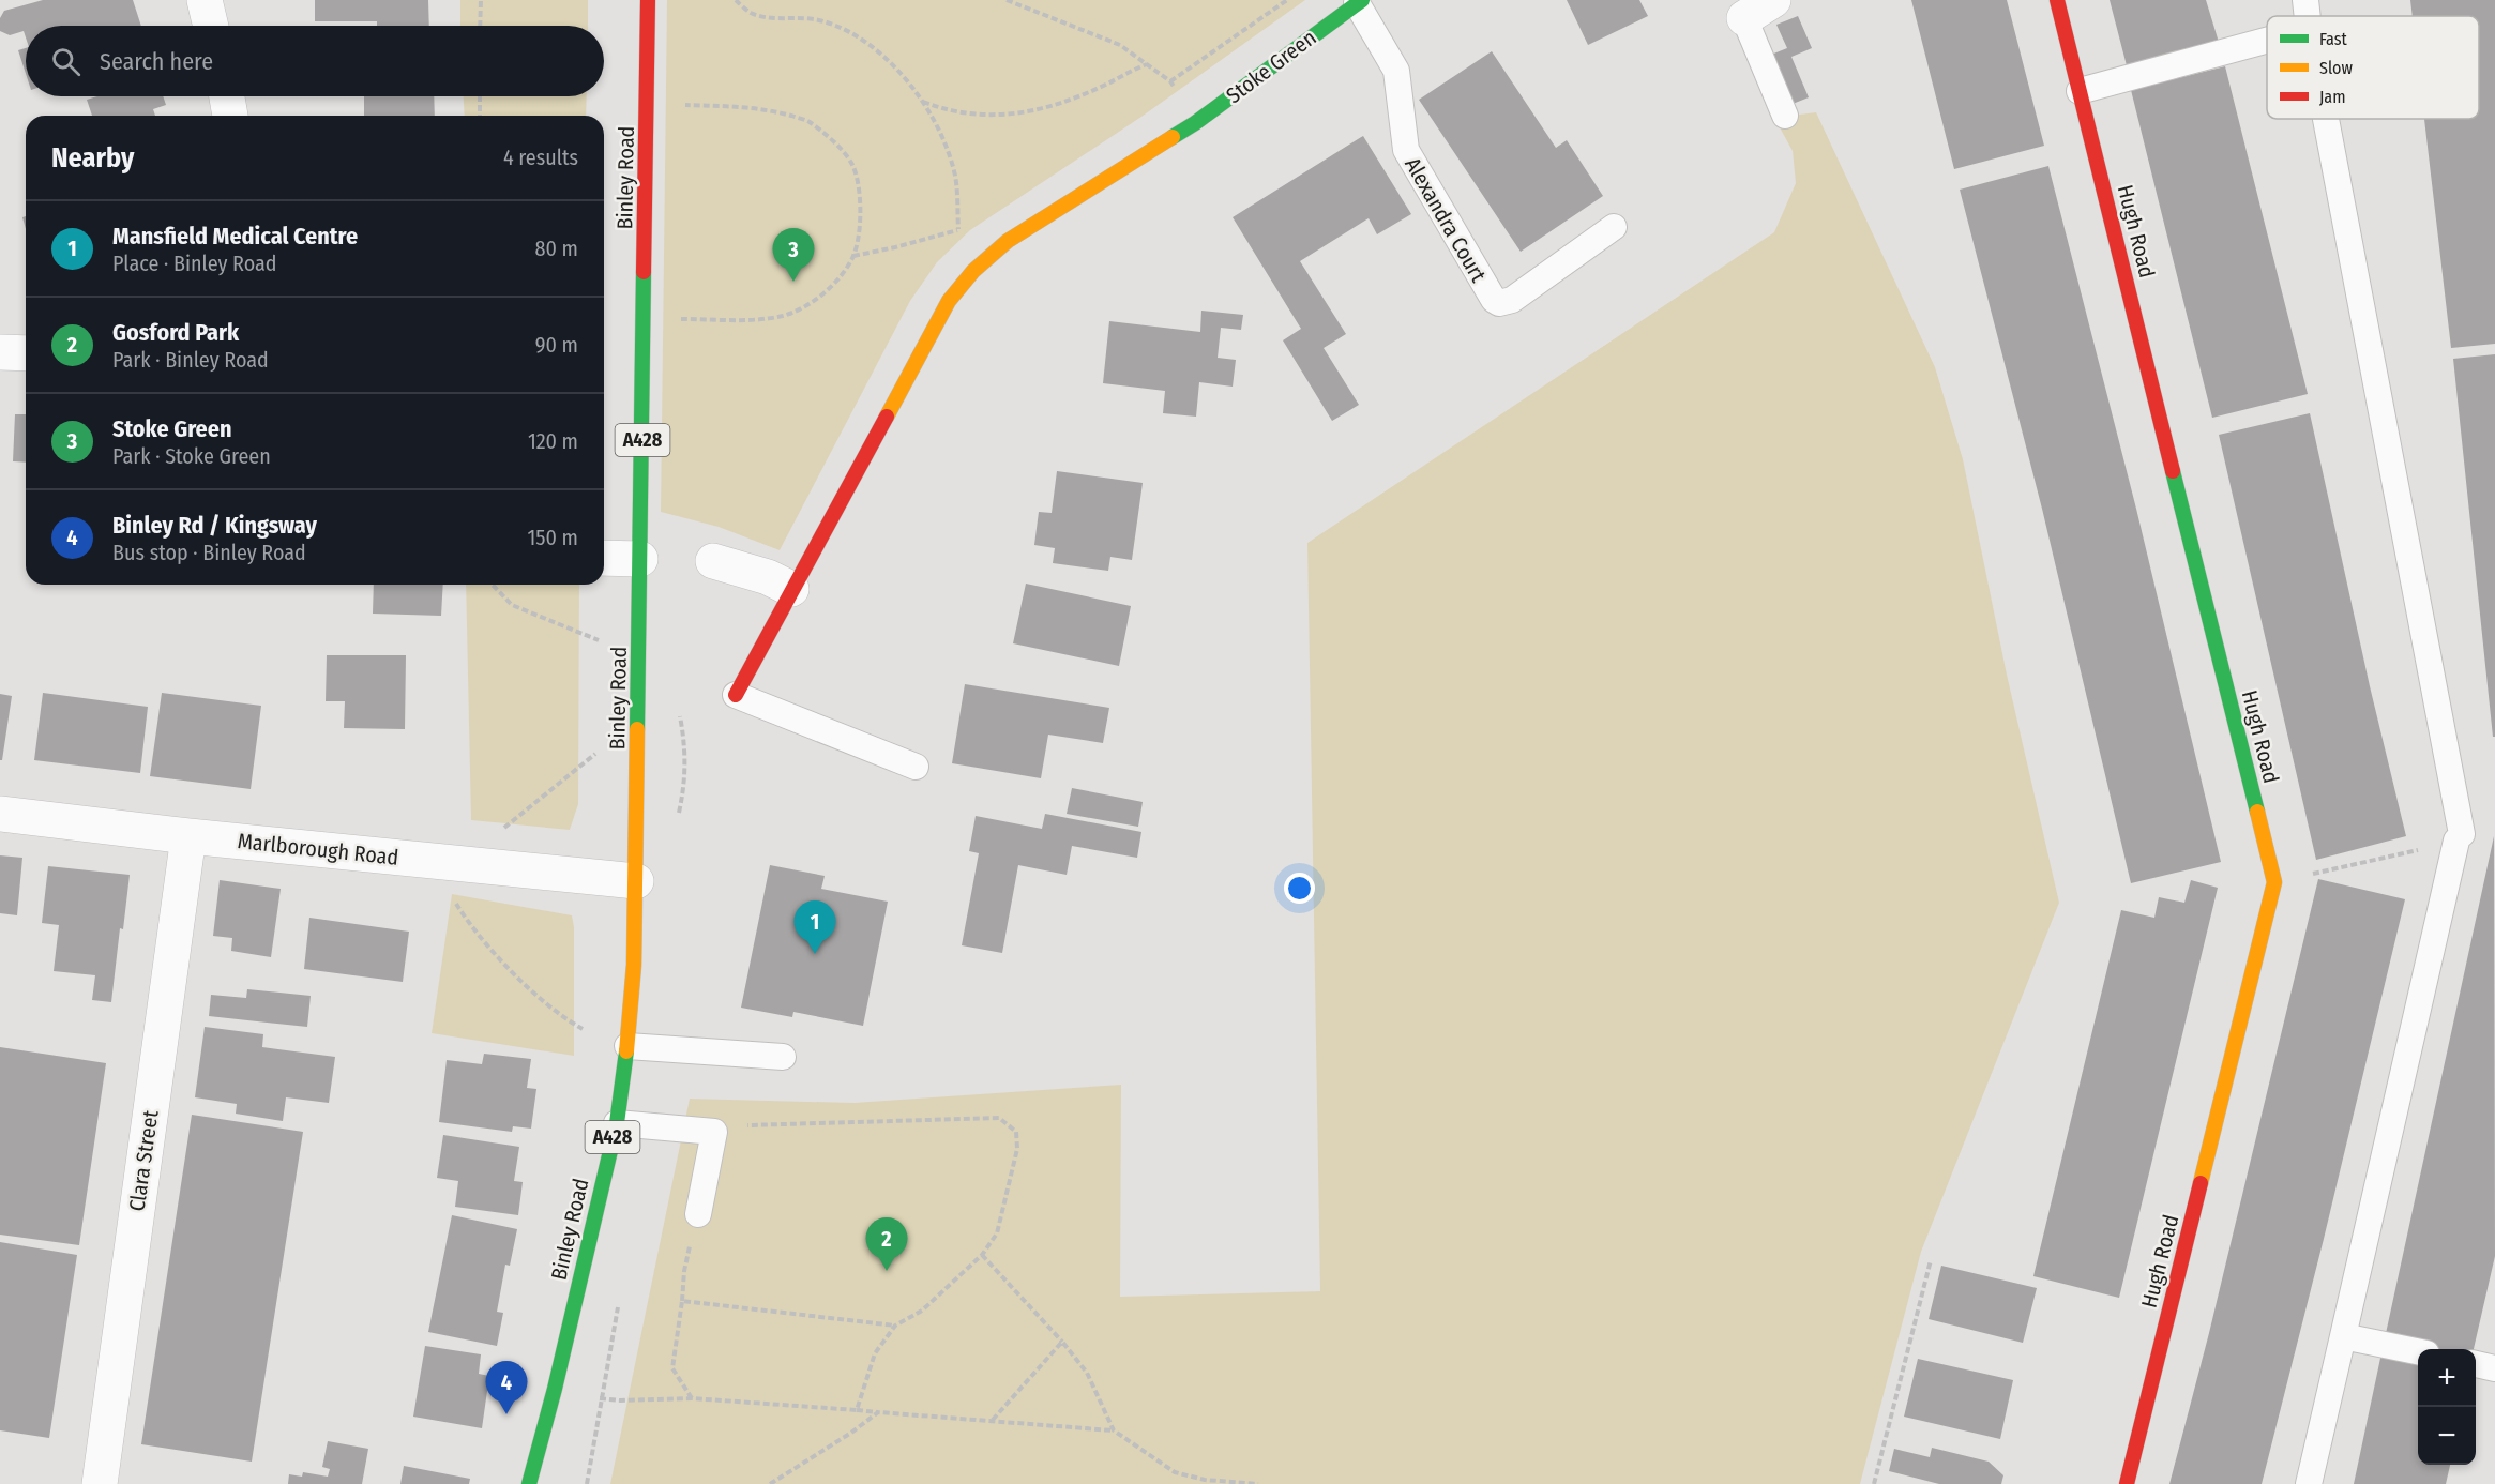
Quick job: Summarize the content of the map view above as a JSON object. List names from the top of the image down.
{
  "streets": {
    "street": [
      "Stoke Green",
      "Binley Road",
      "Hugh Road",
      "A428",
      "Marlborough Road",
      "Clara Street"
    ],
    "lane": ["Alexandra Court"]
  },
  "crossings": [
    ["Stoke Green", "Alexandra Court"],
    ["Binley Road", "Marlborough Road"],
    ["Marlborough Road", "Clara Street"]
  ],
  "legend": ["Fast", "Slow", "Jam"],
  "page": {
    "search": "Search here",
    "heading": ["Nearby", "4 results"],
    "list": [
      {
        "mark": "1",
        "name": "Mansfield Medical Centre",
        "note": "Place · Binley Road",
        "value": "80 m"
      },
      {
        "mark": "2",
        "name": "Gosford Park",
        "note": "Park · Binley Road",
        "value": "90 m"
      },
      {
        "mark": "3",
        "name": "Stoke Green",
        "note": "Park · Stoke Green",
        "value": "120 m"
      },
      {
        "mark": "4",
        "name": "Binley Rd / Kingsway",
        "note": "Bus stop · Binley Road",
        "value": "150 m"
      }
    ],
    "pins": [
      "3",
      "1",
      "2",
      "4"
    ],
    "map_buttons": ["+", "−"]
  }
}
